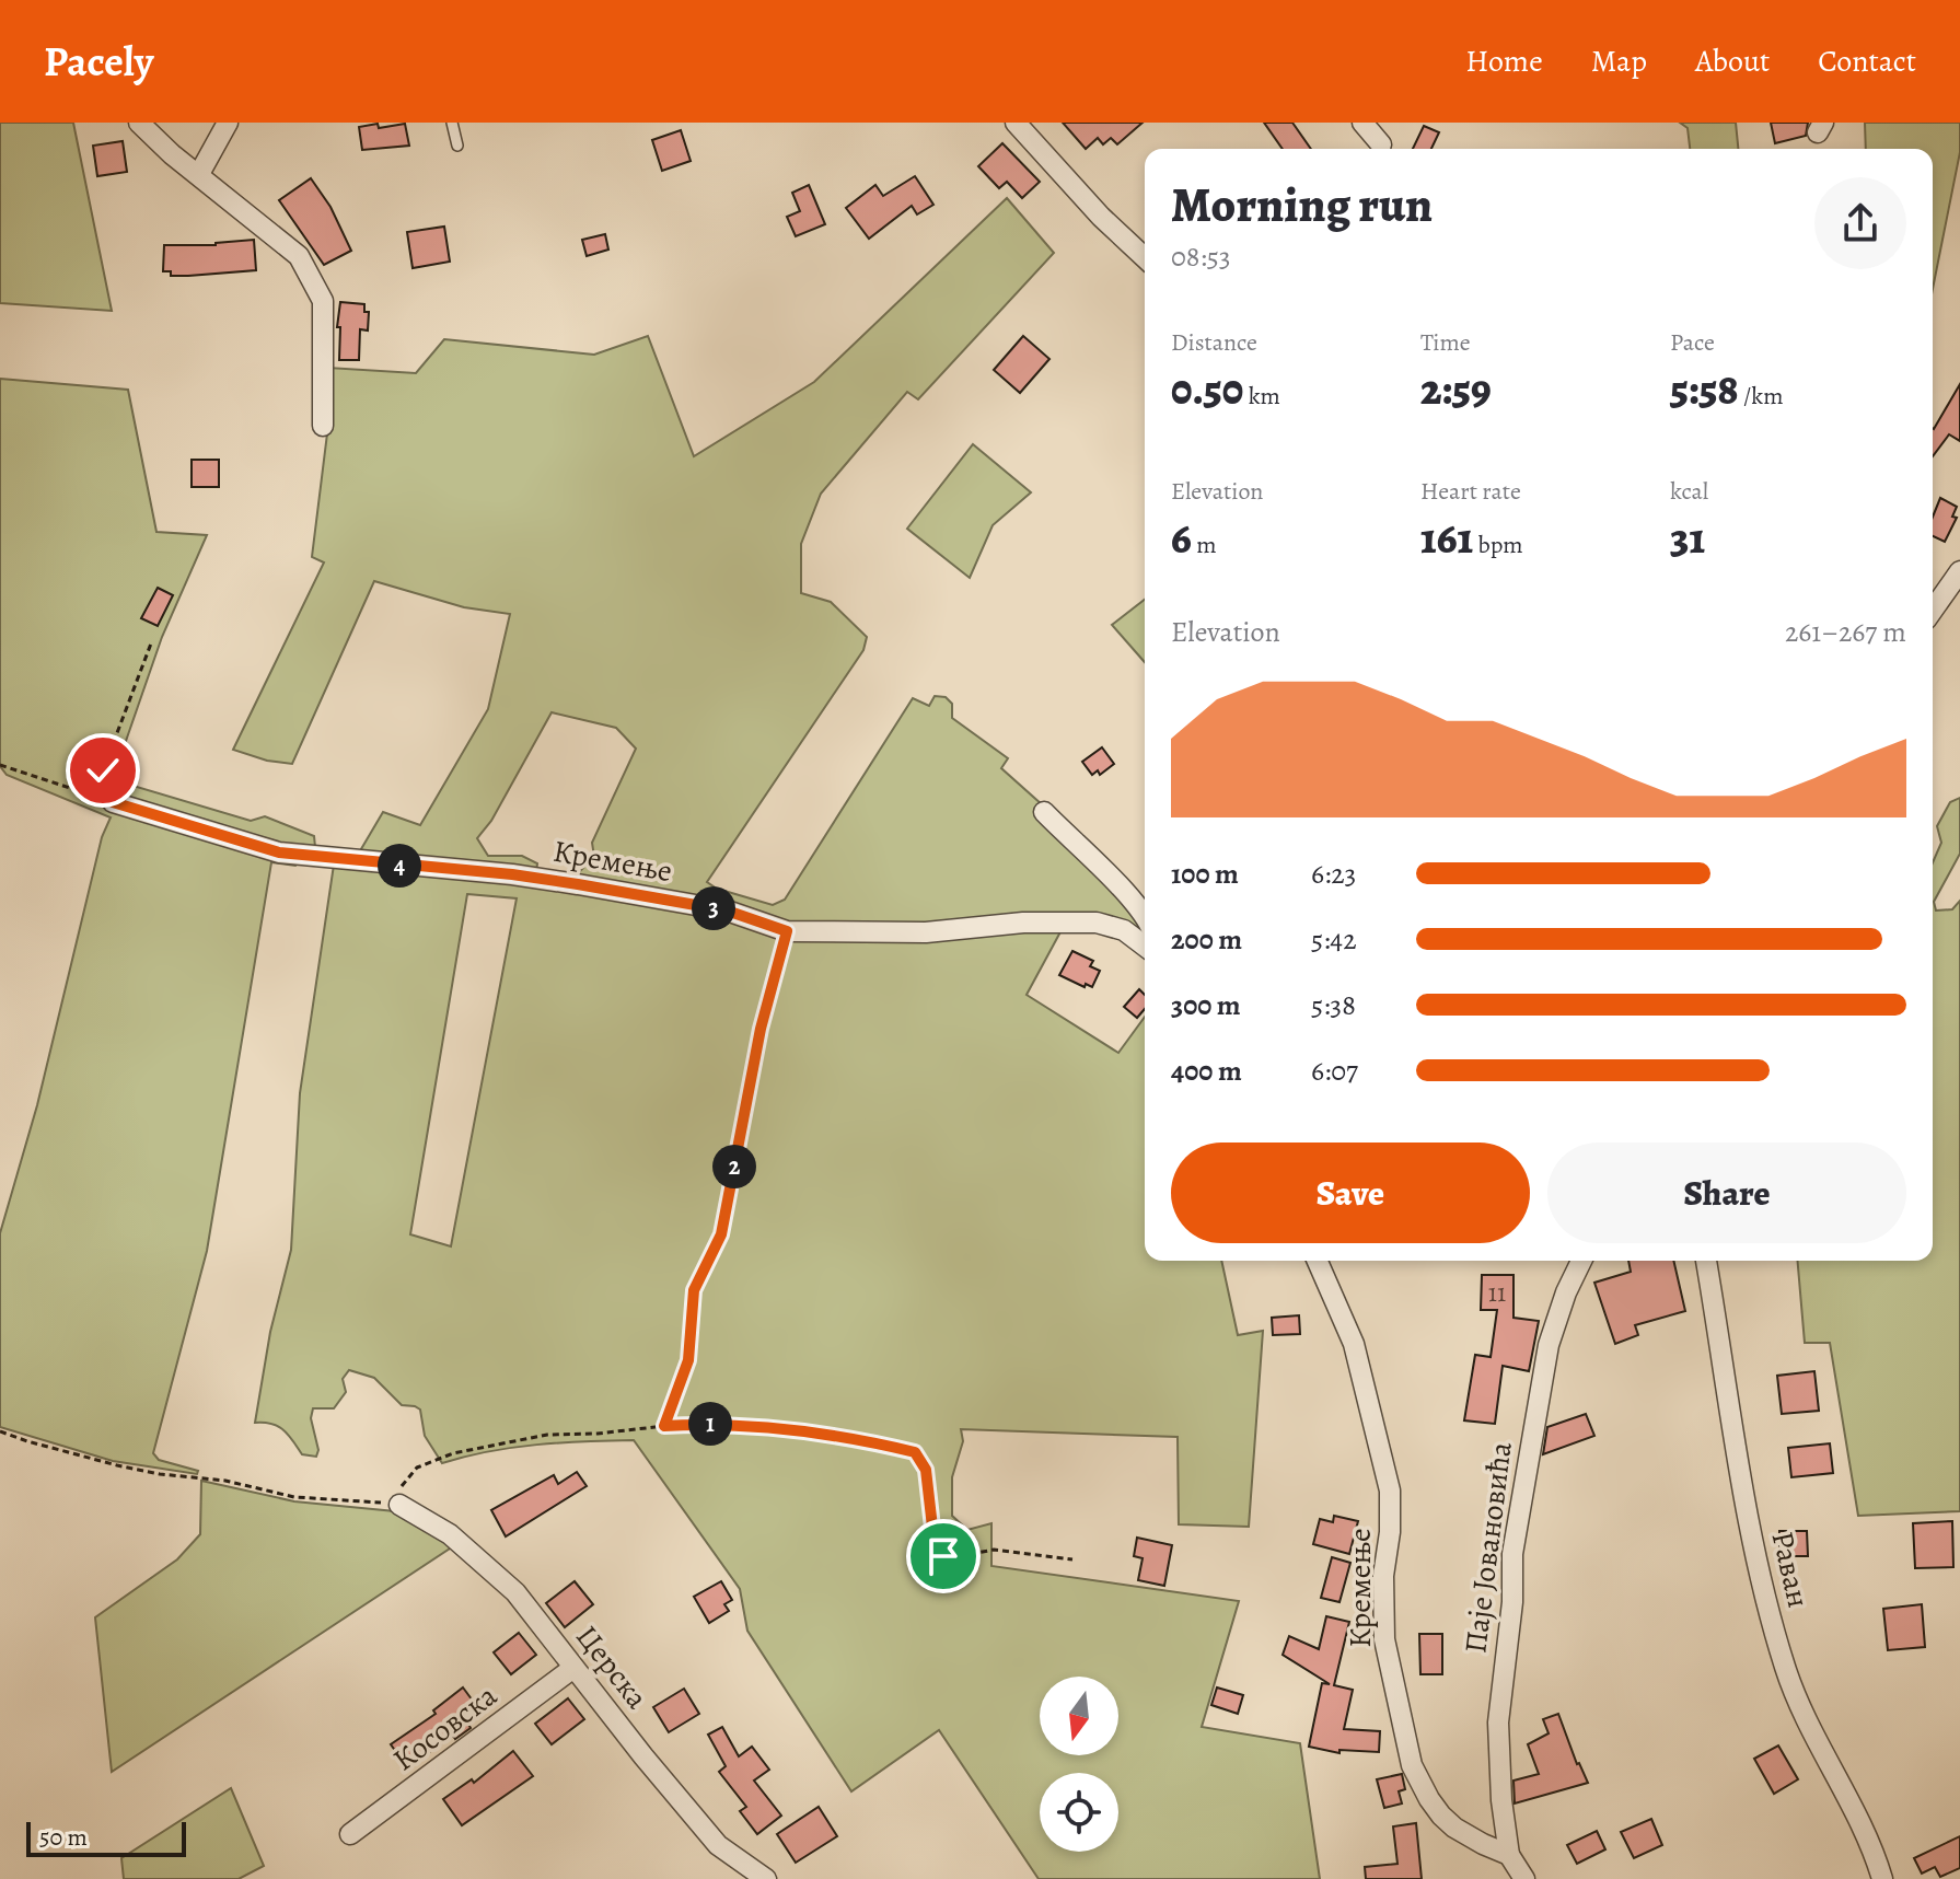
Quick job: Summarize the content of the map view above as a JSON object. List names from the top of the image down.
{
  "streets": {
    "street": [
      "Кремење",
      "Паје Јовановића",
      "Раван",
      "Церска",
      "Косовска"
    ]
  },
  "crossings": [
    ["Кремење", "Паје Јовановића"],
    ["Церска", "Косовска"]
  ],
  "house_numbers": ["11"],
  "scale_bar": "50 m",
  "north": "bottom",
  "page": {
    "header": "Pacely",
    "nav": [
      "Home",
      "Map",
      "About",
      "Contact"
    ],
    "heading": ["Morning run", "08:53"],
    "stats": [
      ["Distance", "0.50 km"],
      ["Time", "2:59"],
      ["Pace", "5:58 /km"],
      ["Elevation", "6 m"],
      ["Heart rate", "161 bpm"],
      ["kcal", "31"]
    ],
    "chart": ["Elevation", "261–267 m"],
    "list": [
      {
        "name": "100 m",
        "note": "6:23"
      },
      {
        "name": "200 m",
        "note": "5:42"
      },
      {
        "name": "300 m",
        "note": "5:38"
      },
      {
        "name": "400 m",
        "note": "6:07"
      }
    ],
    "pins": [
      "4",
      "3",
      "2",
      "1"
    ],
    "buttons": ["Save", "Share"],
    "scale": "50 m"
  }
}
